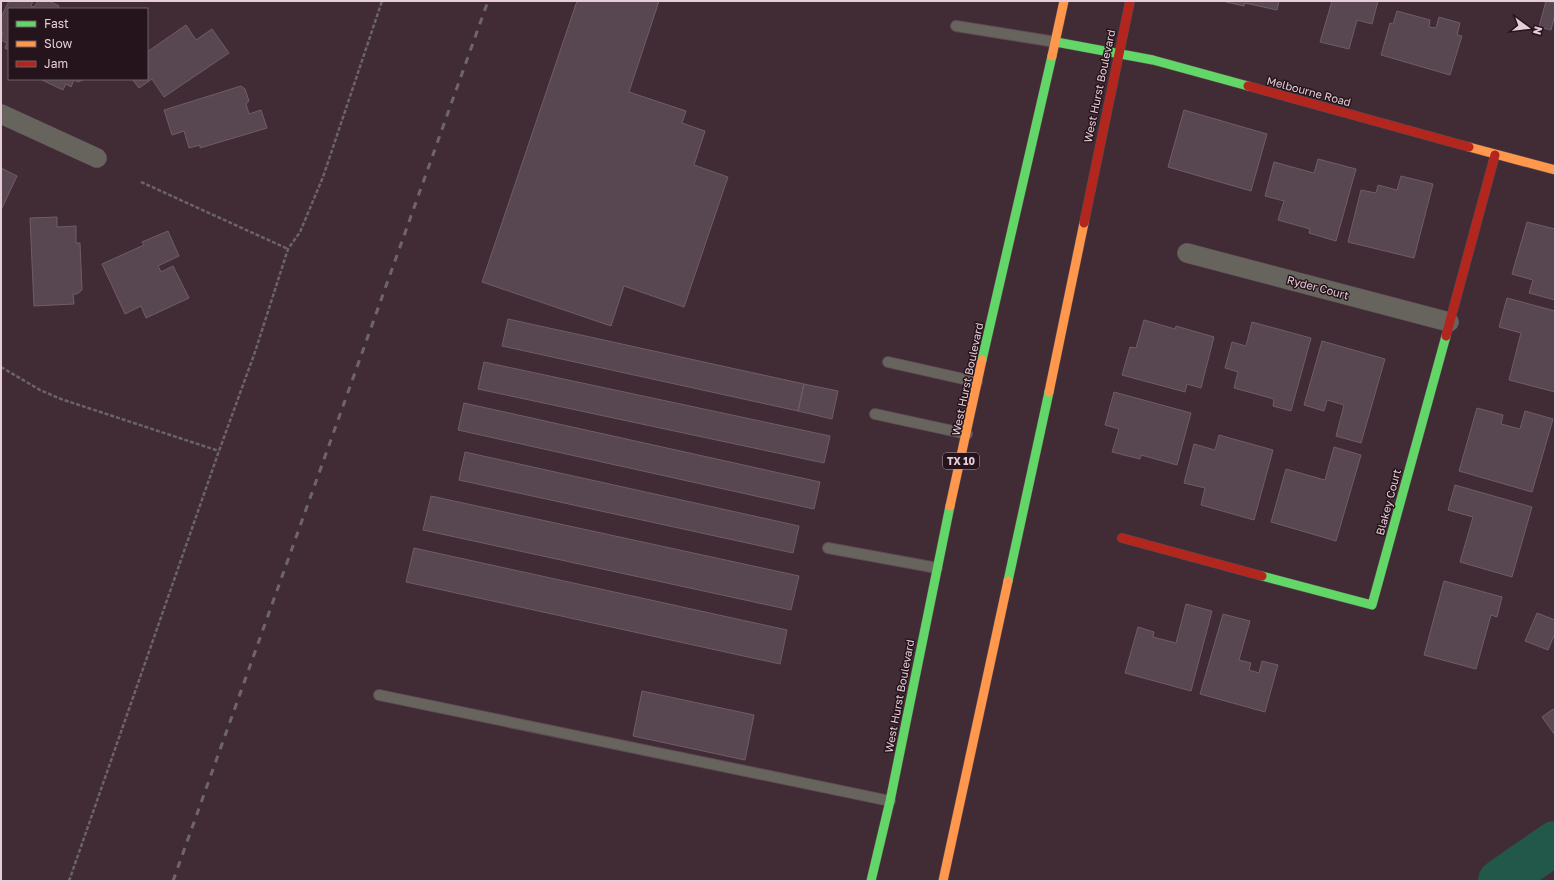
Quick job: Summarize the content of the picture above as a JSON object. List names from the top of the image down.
{
  "streets": {
    "main road": [
      "West Hurst Boulevard",
      "Melbourne Road",
      "TX 10",
      "Blakey Court"
    ],
    "street": ["Ryder Court"]
  },
  "crossings": [
    ["West Hurst Boulevard", "Melbourne Road"],
    ["Melbourne Road", "Blakey Court"],
    ["Ryder Court", "Blakey Court"]
  ],
  "legend": ["Fast", "Slow", "Jam"],
  "north": "right"
}
